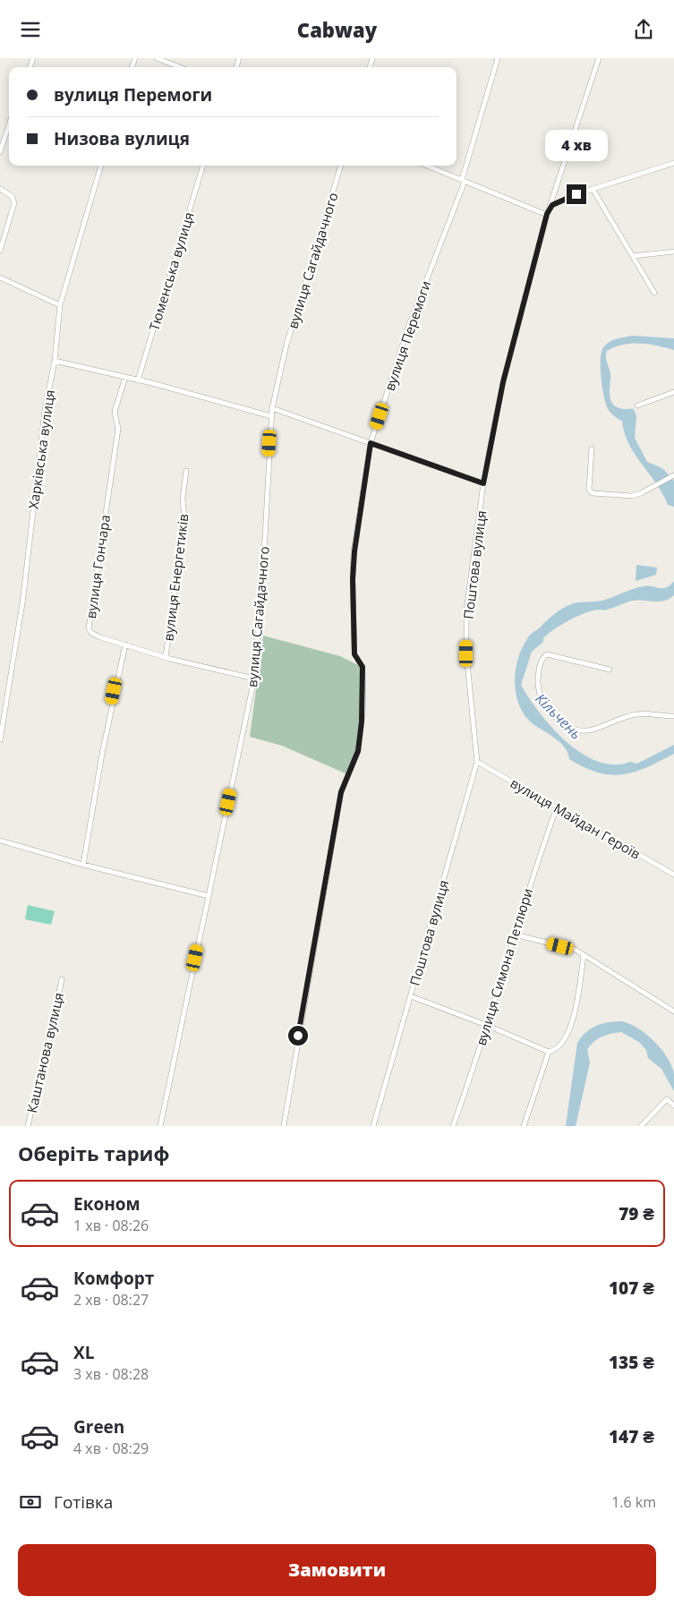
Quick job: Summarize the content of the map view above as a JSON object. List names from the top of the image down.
{
  "streets": {
    "street": [
      "вулиця Сагайдачного",
      "Тюменська вулиця",
      "вулиця Перемоги",
      "Харківська вулиця",
      "Поштова вулиця",
      "вулиця Гончара",
      "вулиця Енергетиків",
      "вулиця Майдан Героїв",
      "вулиця Симона Петлюри",
      "Каштанова вулиця"
    ]
  },
  "crossings": [
    ["вулиця Сагайдачного", "вулиця Гончара"],
    ["Поштова вулиця", "вулиця Майдан Героїв"],
    ["вулиця Гончара", "вулиця Енергетиків"],
    ["вулиця Майдан Героїв", "вулиця Симона Петлюри"]
  ],
  "water": ["Кільчень"],
  "page": {
    "header": "Cabway",
    "banner": ["вулиця Перемоги", "Низова вулиця"],
    "bubble": "4 хв",
    "heading": "Оберіть тариф",
    "list": [
      {
        "name": "Економ",
        "note": "1 хв · 08:26",
        "value": "79 ₴"
      },
      {
        "name": "Комфорт",
        "note": "2 хв · 08:27",
        "value": "107 ₴"
      },
      {
        "name": "XL",
        "note": "3 хв · 08:28",
        "value": "135 ₴"
      },
      {
        "name": "Green",
        "note": "4 хв · 08:29",
        "value": "147 ₴"
      }
    ],
    "pay": ["Готівка", "1.6 km"],
    "buttons": "Замовити"
  }
}
